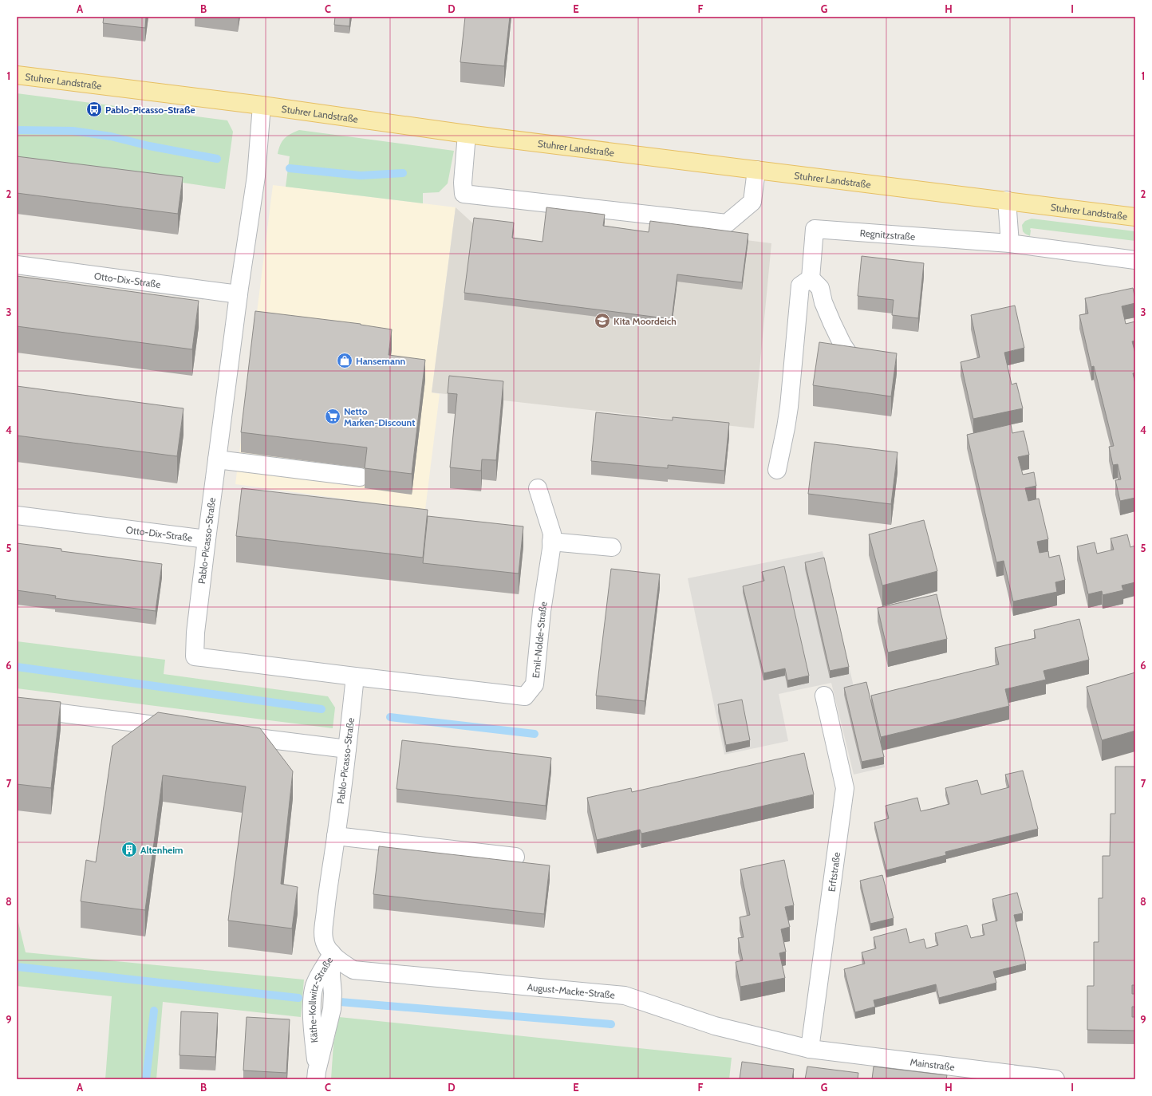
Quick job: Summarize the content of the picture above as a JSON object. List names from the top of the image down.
{
  "streets": {
    "main road": ["Stuhrer Landstraße"],
    "street": [
      "Regnitzstraße",
      "Otto-Dix-Straße",
      "Pablo-Picasso-Straße",
      "Emil-Nolde-Straße",
      "Erftstraße",
      "August-Macke-Straße",
      "Käthe-Kollwitz-Straße",
      "Mainstraße"
    ]
  },
  "crossings": [
    ["Stuhrer Landstraße", "Pablo-Picasso-Straße"],
    ["Otto-Dix-Straße", "Pablo-Picasso-Straße"],
    ["Pablo-Picasso-Straße", "Emil-Nolde-Straße"],
    ["Pablo-Picasso-Straße", "August-Macke-Straße"],
    ["Pablo-Picasso-Straße", "Käthe-Kollwitz-Straße"],
    ["Erftstraße", "August-Macke-Straße"],
    ["Erftstraße", "Mainstraße"],
    ["August-Macke-Straße", "Käthe-Kollwitz-Straße"],
    ["August-Macke-Straße", "Mainstraße"]
  ],
  "places": {
    "bus stop": ["Pablo-Picasso-Straße"],
    "school or university": ["Kita Moordeich"],
    "shop": ["Hansemann"],
    "supermarket": ["Netto Marken-Discount"],
    "building": ["Altenheim"]
  },
  "grid": {
    "columns": [
      "A",
      "B",
      "C",
      "D",
      "E",
      "F",
      "G",
      "H",
      "I"
    ],
    "rows": [
      "1",
      "2",
      "3",
      "4",
      "5",
      "6",
      "7",
      "8",
      "9"
    ]
  }
}
